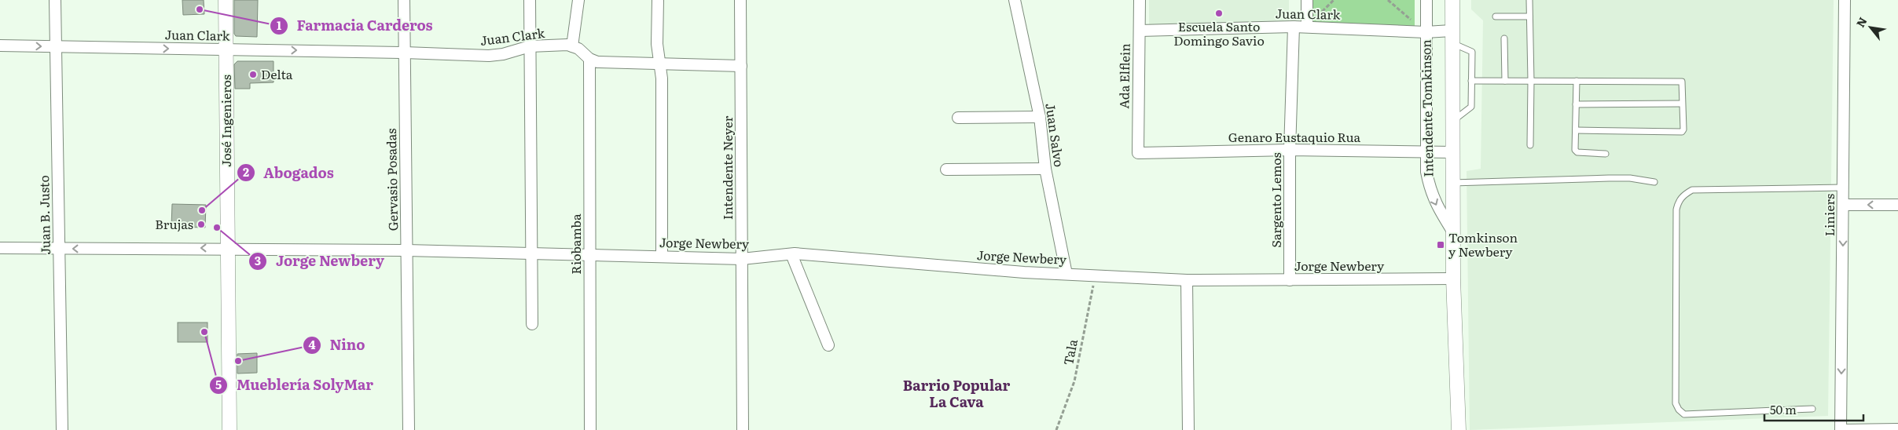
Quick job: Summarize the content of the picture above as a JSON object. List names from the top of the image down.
{
  "streets": {
    "street": [
      "Juan Clark",
      "Ada Elflein",
      "Intendente Tomkinson",
      "José Ingenieros",
      "Juan Salvo",
      "Genaro Eustaquio Rua",
      "Intendente Neyer",
      "Gervasio Posadas",
      "Sargento Lemos",
      "Juan B. Justo",
      "Liniers",
      "Jorge Newbery",
      "Riobamba"
    ],
    "path": ["Tala"]
  },
  "crossings": [
    ["Juan Clark", "Ada Elflein"],
    ["Juan Clark", "Intendente Tomkinson"],
    ["Juan Clark", "José Ingenieros"],
    ["Juan Clark", "Gervasio Posadas"],
    ["Juan Clark", "Sargento Lemos"],
    ["Juan Clark", "Juan B. Justo"],
    ["Ada Elflein", "Genaro Eustaquio Rua"],
    ["Intendente Tomkinson", "Genaro Eustaquio Rua"],
    ["Intendente Tomkinson", "Jorge Newbery"],
    ["José Ingenieros", "Jorge Newbery"],
    ["Juan Salvo", "Jorge Newbery"],
    ["Genaro Eustaquio Rua", "Sargento Lemos"],
    ["Intendente Neyer", "Jorge Newbery"],
    ["Gervasio Posadas", "Jorge Newbery"],
    ["Sargento Lemos", "Jorge Newbery"],
    ["Juan B. Justo", "Jorge Newbery"],
    ["Jorge Newbery", "Riobamba"],
    ["Jorge Newbery", "Tala"]
  ],
  "one_way": ["Juan Clark", "Liniers"],
  "districts": ["Barrio Popular La Cava"],
  "places": {
    "other": [
      "Farmacia Carderos",
      "Escuela Santo Domingo Savio",
      "Delta",
      "Abogados",
      "Brujas",
      "Jorge Newbery",
      "Mueblería SolyMar",
      "Nino"
    ],
    "transit": ["Tomkinson y Newbery"]
  },
  "scale_bar": "50 m",
  "north": "top left"
}
